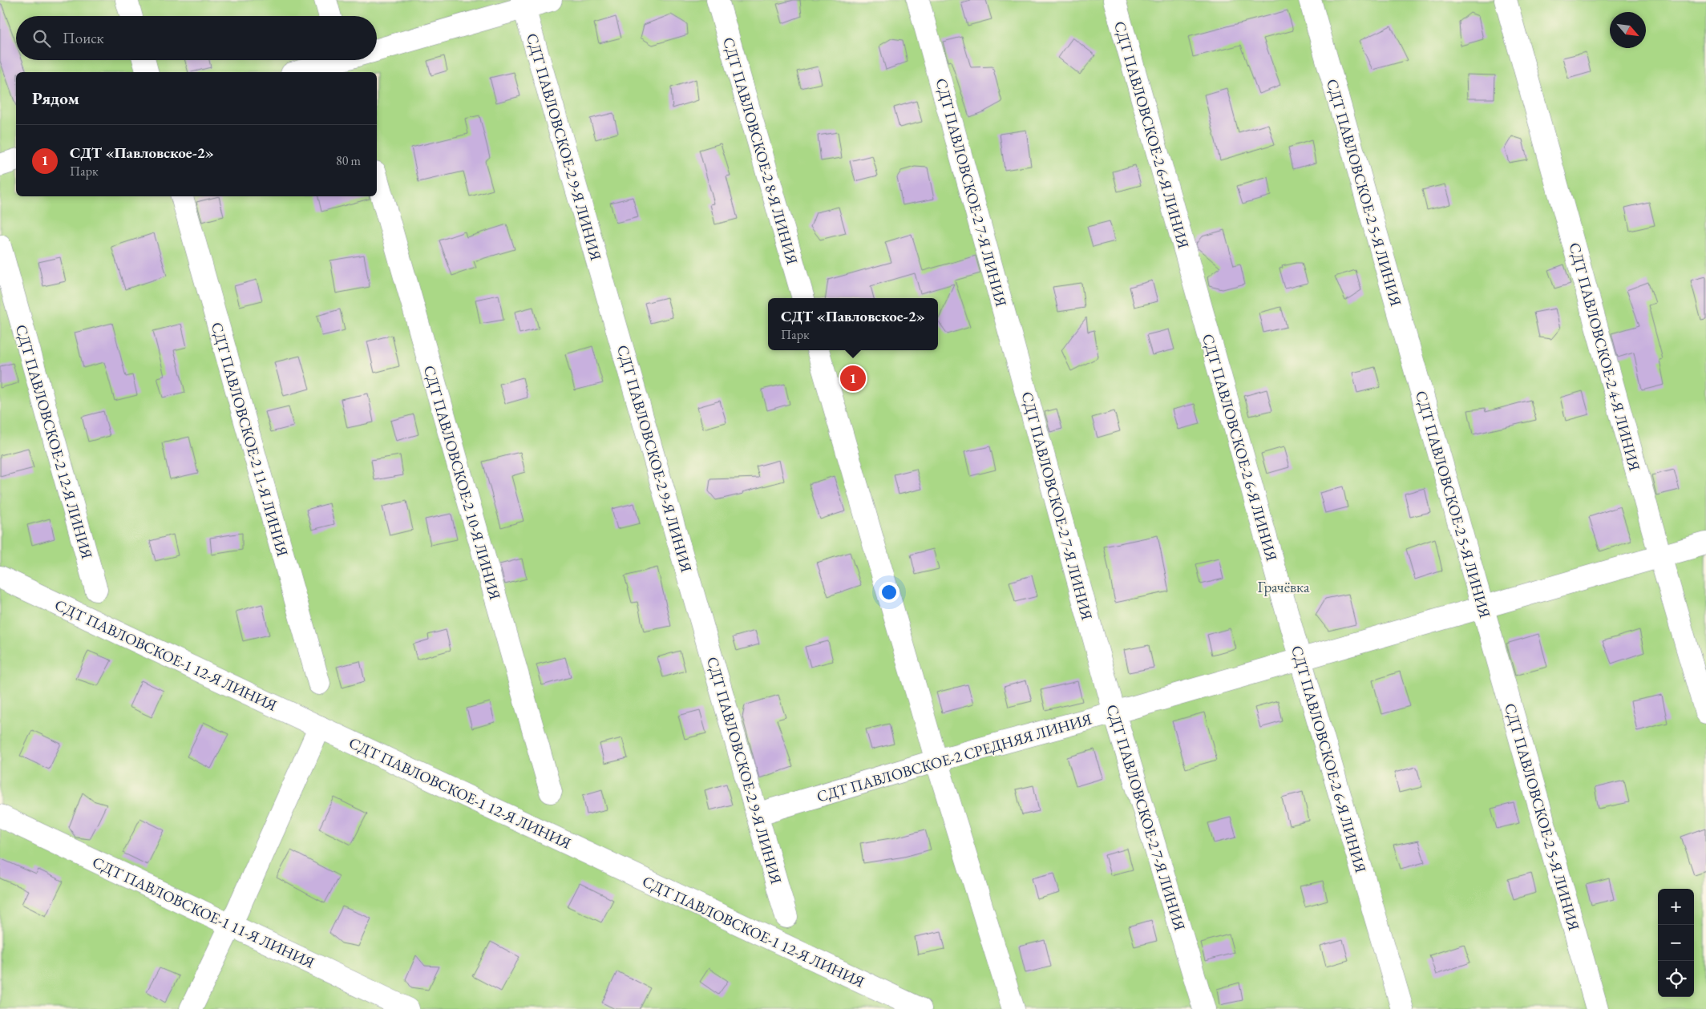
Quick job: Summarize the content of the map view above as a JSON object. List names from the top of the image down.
{
  "streets": {
    "street": [
      "СДТ ПАВЛОВСКОЕ-2 6-Я ЛИНИЯ",
      "СДТ ПАВЛОВСКОЕ-2 9-Я ЛИНИЯ",
      "СДТ ПАВЛОВСКОЕ-2 8-Я ЛИНИЯ",
      "СДТ ПАВЛОВСКОЕ-2 7-Я ЛИНИЯ",
      "СДТ ПАВЛОВСКОЕ-2 5-Я ЛИНИЯ",
      "СДТ ПАВЛОВСКОЕ-2 4-Я ЛИНИЯ",
      "СДТ ПАВЛОВСКОЕ-2 11-Я ЛИНИЯ",
      "СДТ ПАВЛОВСКОЕ-2 12-Я ЛИНИЯ",
      "СДТ ПАВЛОВСКОЕ-2 10-Я ЛИНИЯ",
      "СДТ ПАВЛОВСКОЕ-1 12-Я ЛИНИЯ",
      "СДТ ПАВЛОВСКОЕ-2 СРЕДНЯЯ ЛИНИЯ",
      "СДТ ПАВЛОВСКОЕ-1 11-Я ЛИНИЯ"
    ]
  },
  "crossings": [
    ["СДТ ПАВЛОВСКОЕ-2 6-Я ЛИНИЯ", "СДТ ПАВЛОВСКОЕ-2 СРЕДНЯЯ ЛИНИЯ"],
    ["СДТ ПАВЛОВСКОЕ-2 9-Я ЛИНИЯ", "СДТ ПАВЛОВСКОЕ-2 СРЕДНЯЯ ЛИНИЯ"],
    ["СДТ ПАВЛОВСКОЕ-2 7-Я ЛИНИЯ", "СДТ ПАВЛОВСКОЕ-2 СРЕДНЯЯ ЛИНИЯ"],
    ["СДТ ПАВЛОВСКОЕ-2 5-Я ЛИНИЯ", "СДТ ПАВЛОВСКОЕ-2 СРЕДНЯЯ ЛИНИЯ"],
    ["СДТ ПАВЛОВСКОЕ-2 4-Я ЛИНИЯ", "СДТ ПАВЛОВСКОЕ-2 СРЕДНЯЯ ЛИНИЯ"]
  ],
  "parks": ["Грачёвка"],
  "north": "bottom right",
  "page": {
    "search": "Поиск",
    "heading": "Рядом",
    "list": [
      {
        "mark": "1",
        "name": "СДТ «Павловское-2»",
        "note": "Парк",
        "value": "80 m"
      }
    ],
    "popup": ["СДТ «Павловское-2»", "Парк"],
    "pins": "1",
    "map_buttons": ["+", "−"]
  }
}
